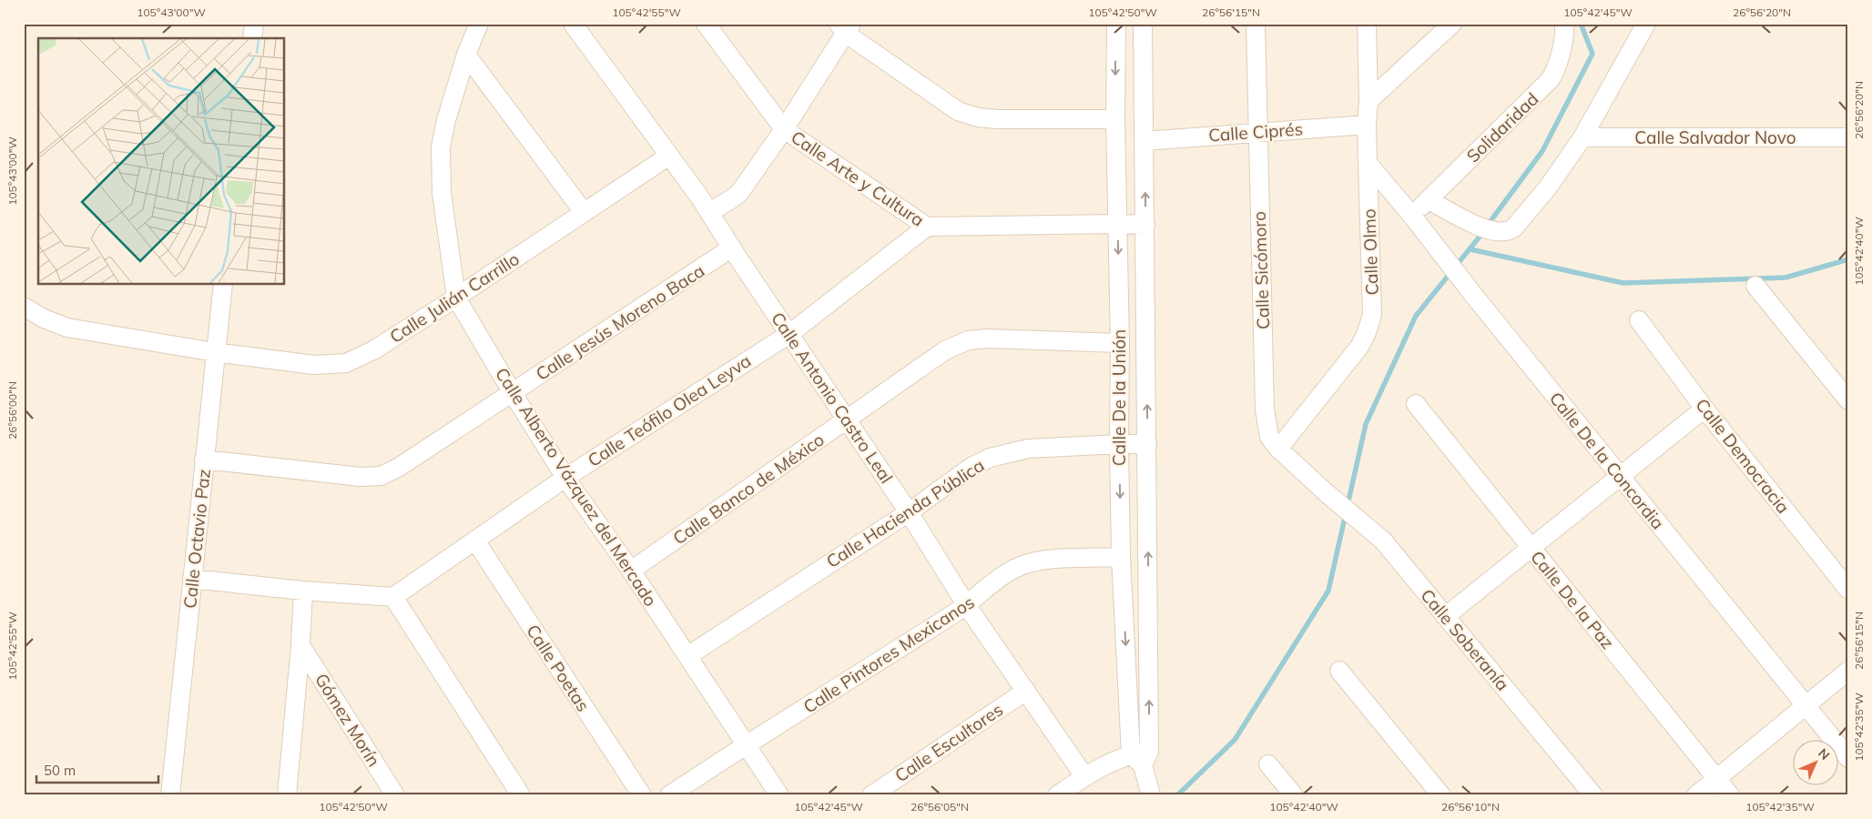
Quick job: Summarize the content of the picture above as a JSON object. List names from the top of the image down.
{
  "streets": {
    "street": [
      "Solidaridad",
      "Calle Ciprés",
      "Calle Salvador Novo",
      "Calle Arte y Cultura",
      "Calle Olmo",
      "Calle Sicómoro",
      "Calle Julián Carrillo",
      "Calle Jesús Moreno Baca",
      "Calle Antonio Castro Leal",
      "Calle De la Unión",
      "Calle Teófilo Olea Leyva",
      "Calle Democracia",
      "Calle De la Concordia",
      "Calle Alberto Vázquez del Mercado",
      "Calle Banco de México",
      "Calle Hacienda Pública",
      "Calle Octavio Paz",
      "Calle De la Paz",
      "Calle Soberanía",
      "Calle Pintores Mexicanos",
      "Calle Poetas",
      "Gómez Morín",
      "Calle Escultores"
    ]
  },
  "crossings": [
    ["Solidaridad", "Calle De la Concordia"],
    ["Calle Ciprés", "Calle Olmo"],
    ["Calle Ciprés", "Calle Sicómoro"],
    ["Calle Ciprés", "Calle De la Unión"],
    ["Calle Arte y Cultura", "Calle De la Unión"],
    ["Calle Arte y Cultura", "Calle Teófilo Olea Leyva"],
    ["Calle Olmo", "Calle Sicómoro"],
    ["Calle Olmo", "Calle De la Concordia"],
    ["Calle Sicómoro", "Calle Soberanía"],
    ["Calle Julián Carrillo", "Calle Antonio Castro Leal"],
    ["Calle Julián Carrillo", "Calle Alberto Vázquez del Mercado"],
    ["Calle Julián Carrillo", "Calle Octavio Paz"],
    ["Calle Jesús Moreno Baca", "Calle Antonio Castro Leal"],
    ["Calle Jesús Moreno Baca", "Calle Alberto Vázquez del Mercado"],
    ["Calle Jesús Moreno Baca", "Calle Octavio Paz"],
    ["Calle Antonio Castro Leal", "Calle Teófilo Olea Leyva"],
    ["Calle Antonio Castro Leal", "Calle Banco de México"],
    ["Calle Antonio Castro Leal", "Calle Hacienda Pública"],
    ["Calle Antonio Castro Leal", "Calle Pintores Mexicanos"],
    ["Calle Antonio Castro Leal", "Calle Escultores"],
    ["Calle De la Unión", "Calle Banco de México"],
    ["Calle De la Unión", "Calle Hacienda Pública"],
    ["Calle De la Unión", "Calle Pintores Mexicanos"],
    ["Calle Teófilo Olea Leyva", "Calle Alberto Vázquez del Mercado"],
    ["Calle Teófilo Olea Leyva", "Calle Poetas"],
    ["Calle Alberto Vázquez del Mercado", "Calle Banco de México"],
    ["Calle Alberto Vázquez del Mercado", "Calle Hacienda Pública"],
    ["Calle Alberto Vázquez del Mercado", "Calle Pintores Mexicanos"]
  ],
  "scale_bar": "50 m",
  "north": "top right",
  "coordinates": [
    "105°43'00\"W",
    "105°42'55\"W",
    "105°42'50\"W",
    "26°56'15\"N",
    "105°42'45\"W",
    "26°56'20\"N",
    "105°42'40\"W",
    "26°56'00\"N",
    "105°42'35\"W",
    "26°56'05\"N",
    "26°56'10\"N"
  ]
}
